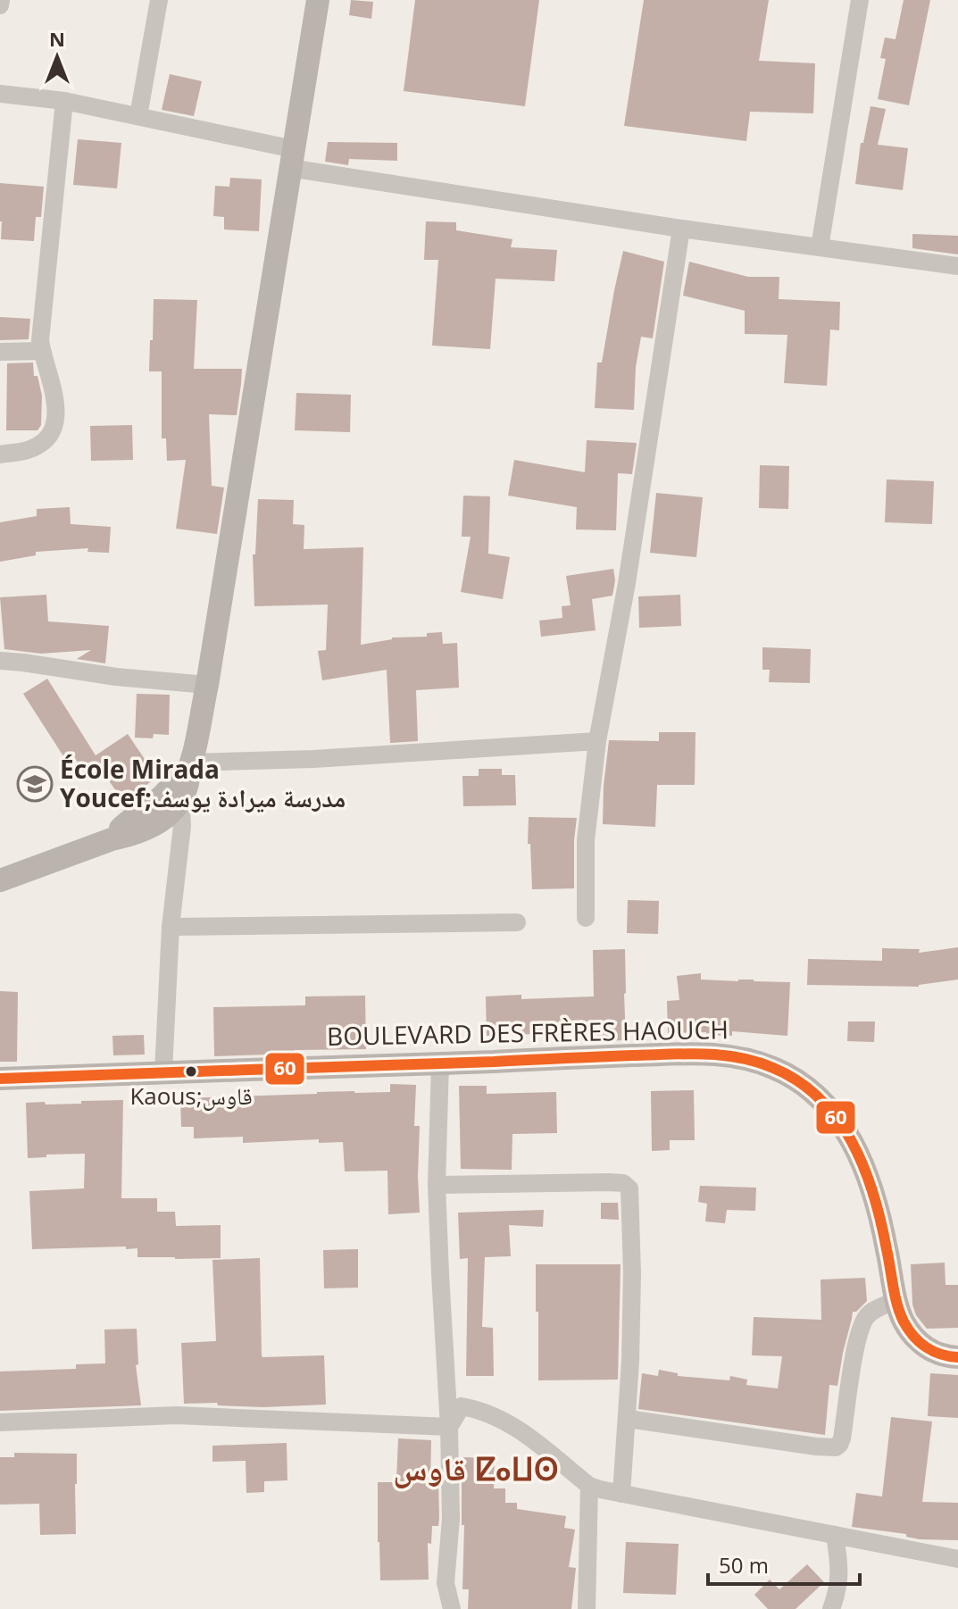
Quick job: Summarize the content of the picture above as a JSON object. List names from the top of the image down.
{
  "streets": {
    "street": ["BOULEVARD DES FRÈRES HAOUCH"]
  },
  "districts": ["قاوس ⵇⴰⵡⵙ"],
  "places": {
    "school or university": ["École Mirada Youcef;مدرسة ميرادة يوسف"],
    "other": ["Kaous;قاوس"]
  },
  "lines": ["transit line 60"],
  "scale_bar": "50 m",
  "north": "top"
}
